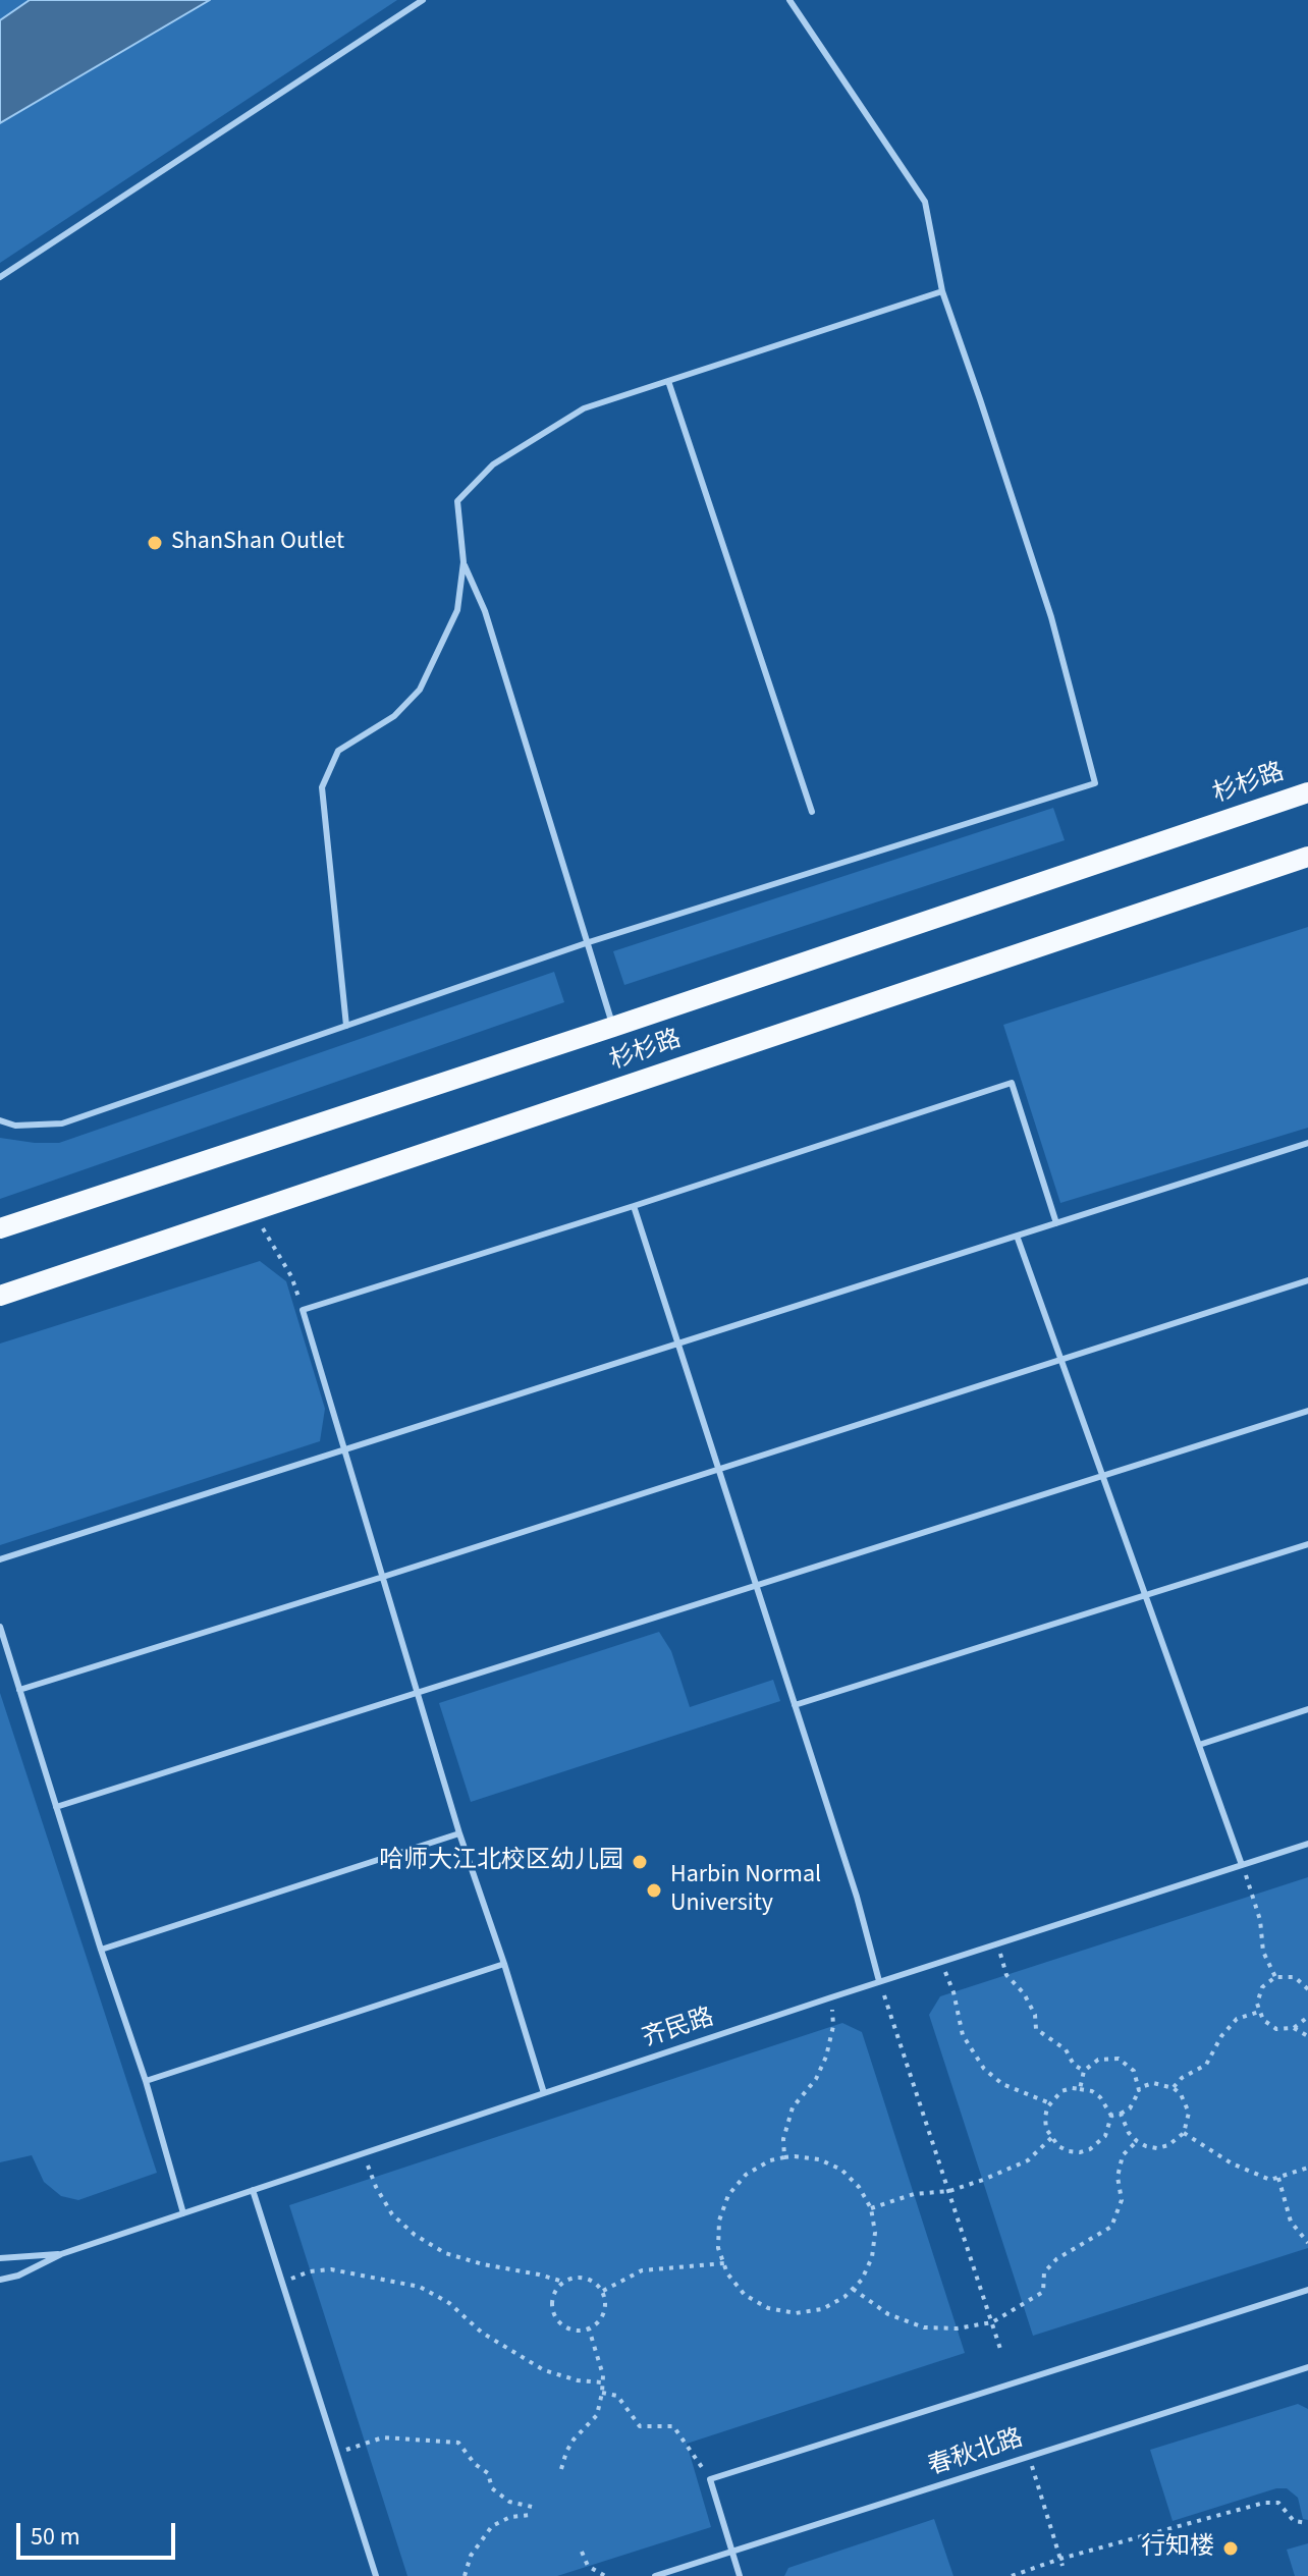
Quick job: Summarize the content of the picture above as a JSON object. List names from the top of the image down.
{
  "streets": {
    "main road": ["杉杉路"],
    "lane": ["齐民路", "春秋北路"]
  },
  "places": [
    "ShanShan Outlet",
    "哈师大江北校区幼儿园",
    "Harbin Normal University",
    "行知楼"
  ],
  "scale_bar": "50 m"
}
